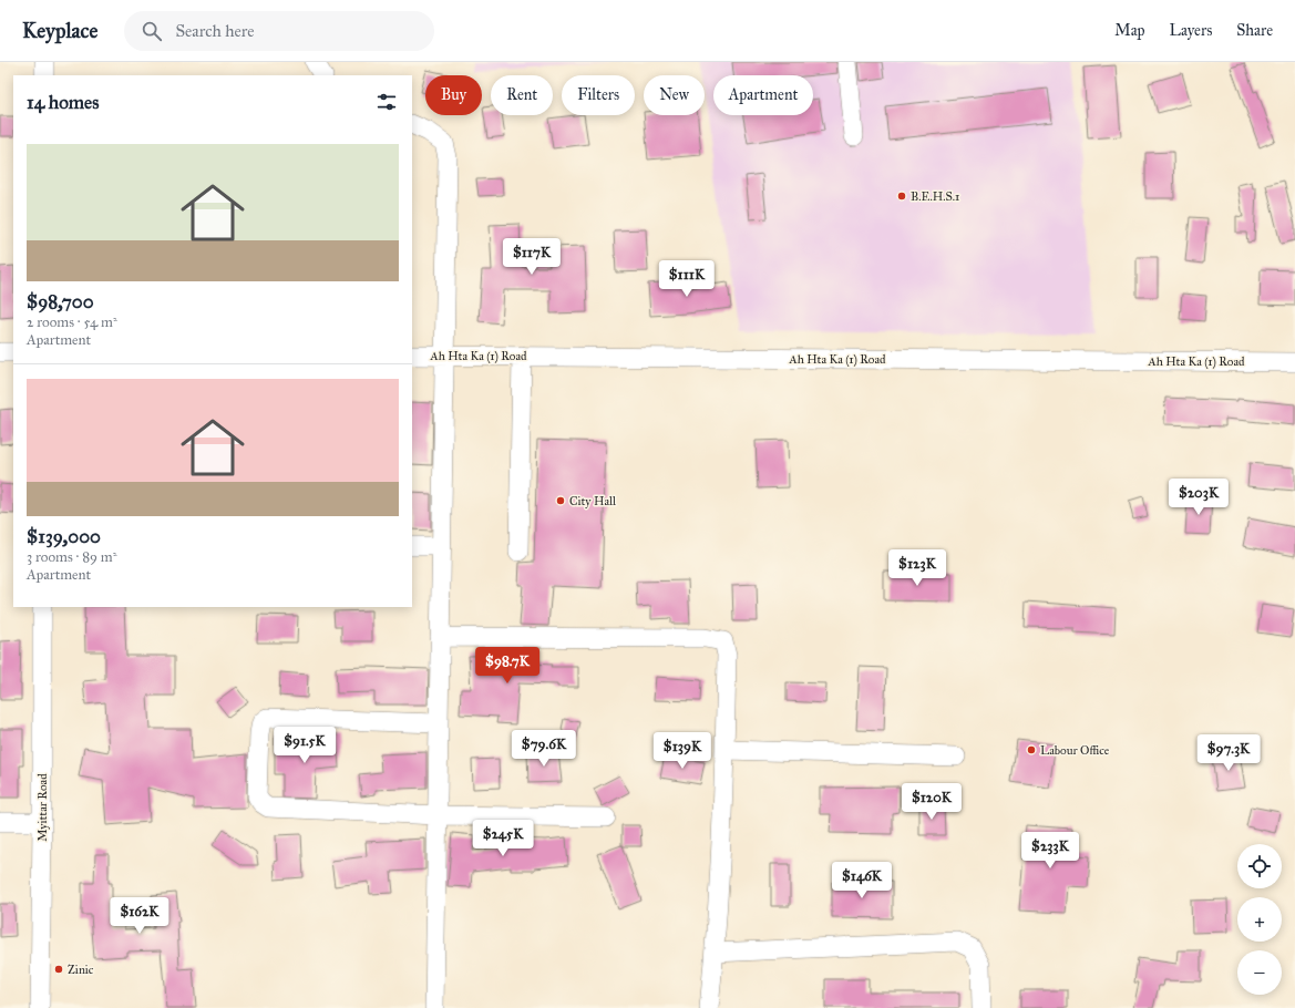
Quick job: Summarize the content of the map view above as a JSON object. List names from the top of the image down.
{
  "streets": {
    "street": ["Ah Hta Ka (1) Road", "Myittar Road"]
  },
  "places": [
    "B.E.H.S.1",
    "City Hall",
    "Labour Office",
    "Zinic"
  ],
  "page": {
    "header": "Keyplace",
    "search": "Search here",
    "nav": ["Map", "Layers", "Share"],
    "chip": [
      "Buy",
      "Rent",
      "Filters",
      "New",
      "Apartment"
    ],
    "heading": "14 homes",
    "list": [
      {
        "name": "$98,700",
        "note": "2 rooms · 54 m² · Apartment"
      },
      {
        "name": "$139,000",
        "note": "3 rooms · 89 m² · Apartment"
      }
    ],
    "price": [
      "$117K",
      "$111K",
      "$203K",
      "$123K",
      "$98.7K",
      "$91.5K",
      "$79.6K",
      "$139K",
      "$97.3K",
      "$120K",
      "$245K",
      "$233K",
      "$146K",
      "$162K"
    ],
    "map_buttons": ["+", "−"]
  }
}
